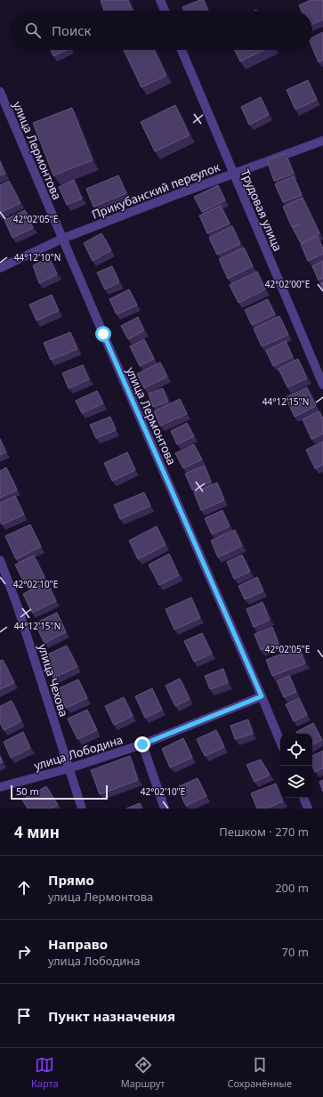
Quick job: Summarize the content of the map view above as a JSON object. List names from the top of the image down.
{
  "streets": {
    "street": [
      "улица Лермонтова",
      "Прикубанский переулок",
      "Трудовая улица",
      "улица Чехова",
      "улица Лободина"
    ]
  },
  "crossings": [
    ["улица Лермонтова", "Прикубанский переулок"],
    ["улица Лермонтова", "улица Лободина"],
    ["Прикубанский переулок", "Трудовая улица"],
    ["улица Чехова", "улица Лободина"]
  ],
  "scale_bar": "50 m",
  "page": {
    "search": "Поиск",
    "scale": "50 m",
    "heading": ["4 мин", "Пешком · 270 m"],
    "list": [
      ["Прямо", "улица Лермонтова", "200 m"],
      ["Направо", "улица Лободина", "70 m"],
      "Пункт назначения"
    ],
    "nav": ["Карта", "Маршрут", "Сохранённые"]
  },
  "coordinates": [
    "42°02'05\"E",
    "44°12'10\"N",
    "42°02'00\"E",
    "44°12'15\"N",
    "42°02'10\"E"
  ]
}
